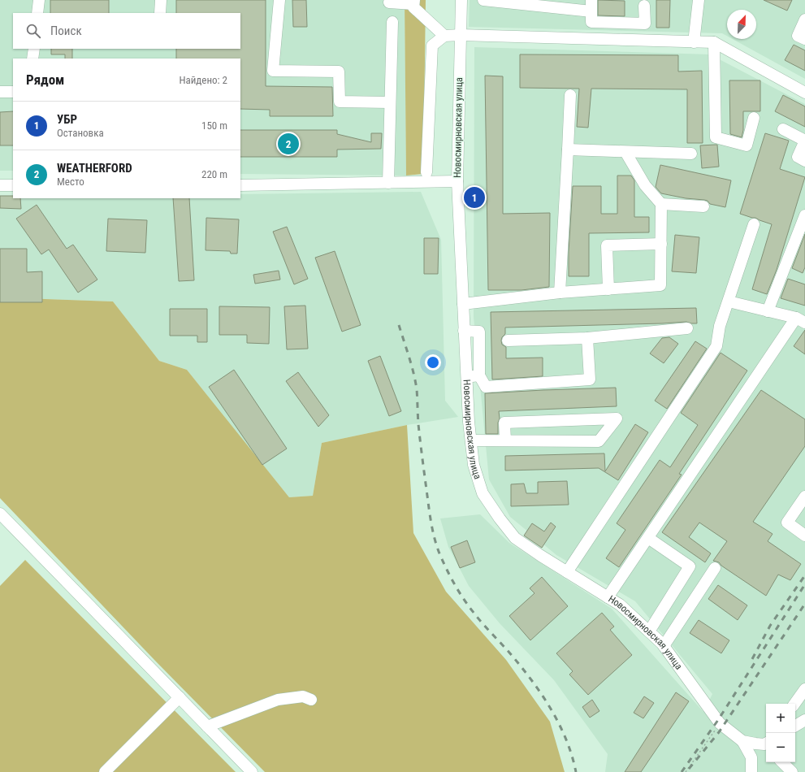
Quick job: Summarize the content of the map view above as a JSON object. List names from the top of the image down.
{
  "streets": {
    "street": ["Новосмирновская улица"]
  },
  "north": "top right",
  "page": {
    "search": "Поиск",
    "heading": ["Рядом", "Найдено: 2"],
    "list": [
      {
        "mark": "1",
        "name": "УБР",
        "note": "Остановка",
        "value": "150 m"
      },
      {
        "mark": "2",
        "name": "WEATHERFORD",
        "note": "Место",
        "value": "220 m"
      }
    ],
    "pins": ["2", "1"],
    "map_buttons": ["+", "−"]
  }
}
